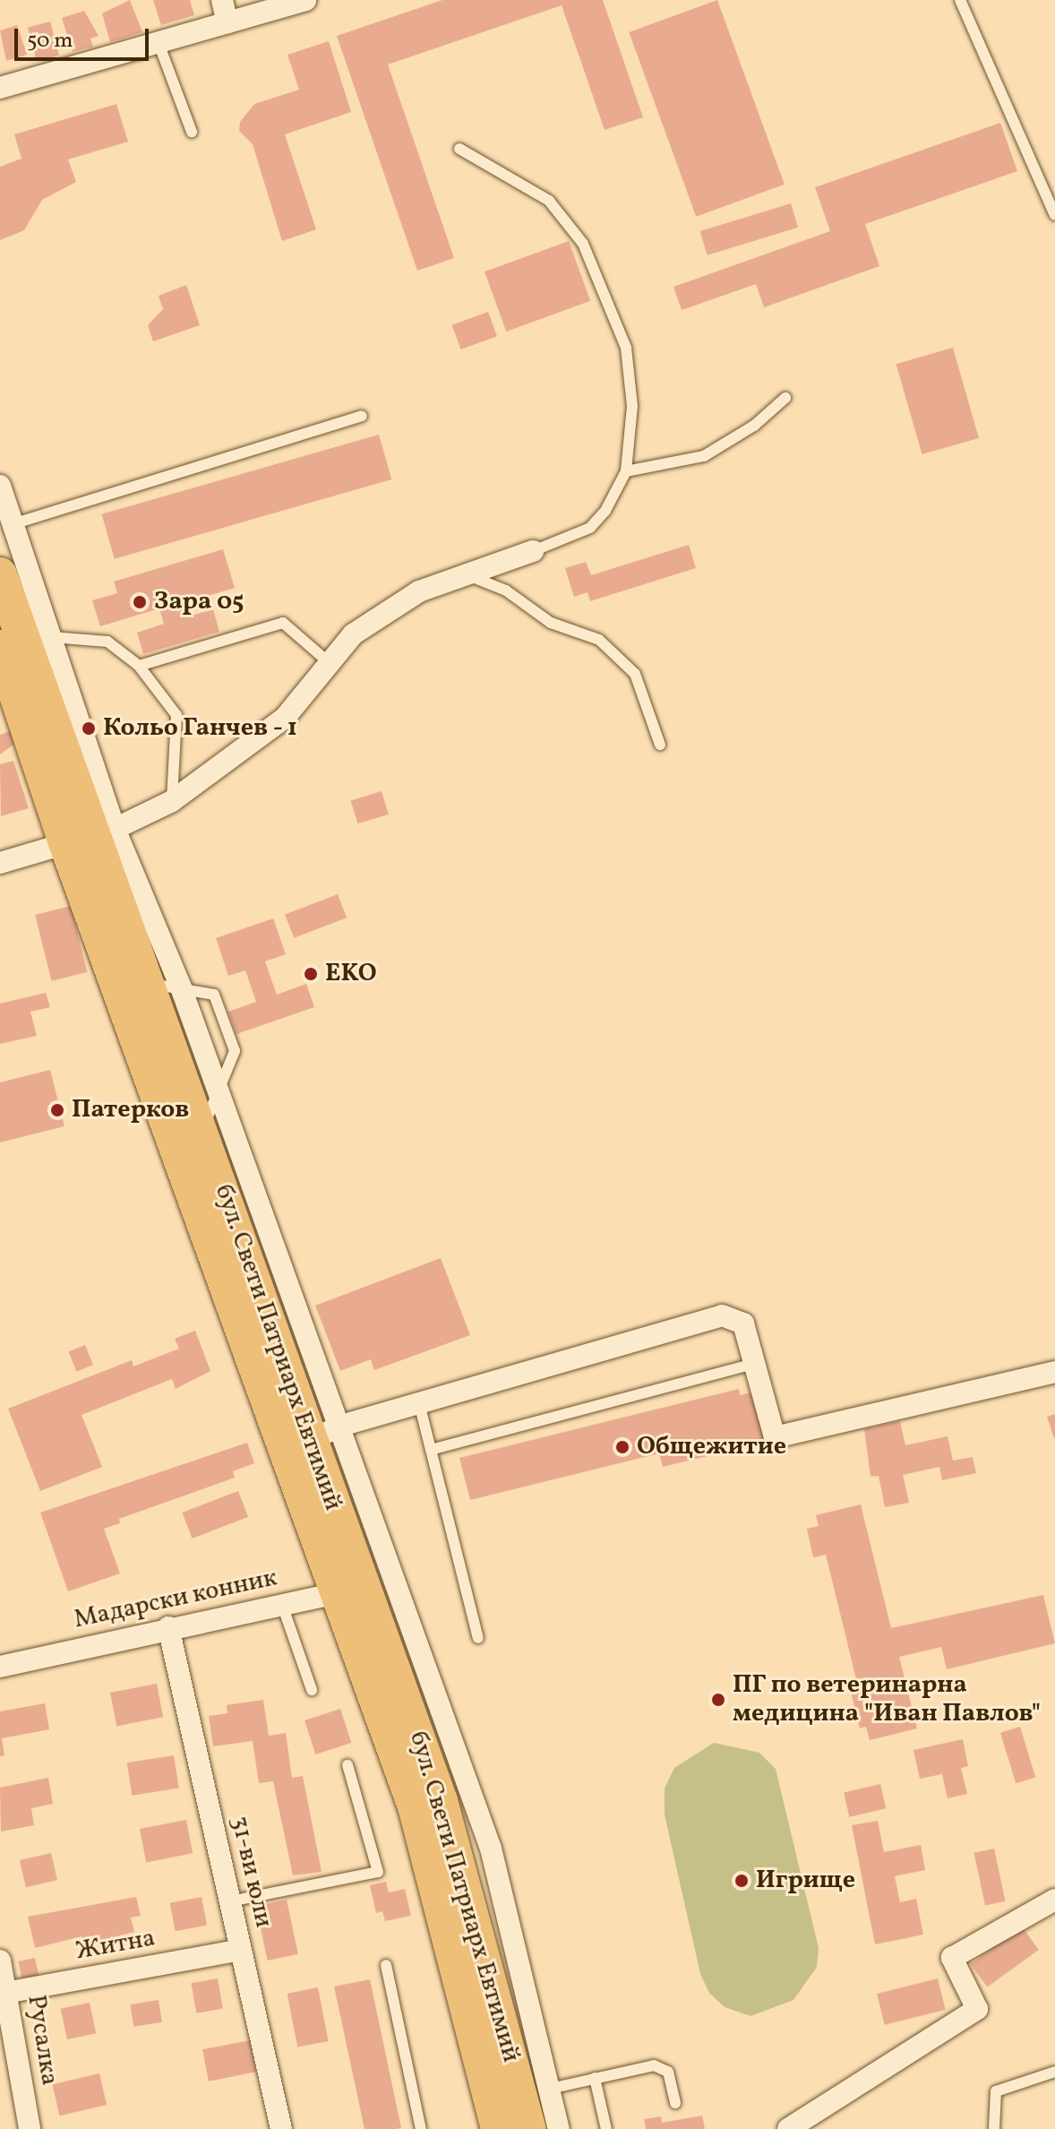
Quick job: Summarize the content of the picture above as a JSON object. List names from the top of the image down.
{
  "streets": {
    "main road": ["бул. Свети Патриарх Евтимий"],
    "street": [
      "Мадарски конник",
      "31-ви юли",
      "Житна",
      "Русалка"
    ]
  },
  "crossings": [
    ["бул. Свети Патриарх Евтимий", "Мадарски конник"],
    ["Мадарски конник", "31-ви юли"],
    ["31-ви юли", "Житна"],
    ["Житна", "Русалка"]
  ],
  "places": [
    "Зара 05",
    "Кольо Ганчев - 1",
    "EKO",
    "Патерков",
    "Общежитие",
    "ПГ по ветеринарна медицина \"Иван Павлов\"",
    "Игрище"
  ],
  "scale_bar": "50 m"
}
